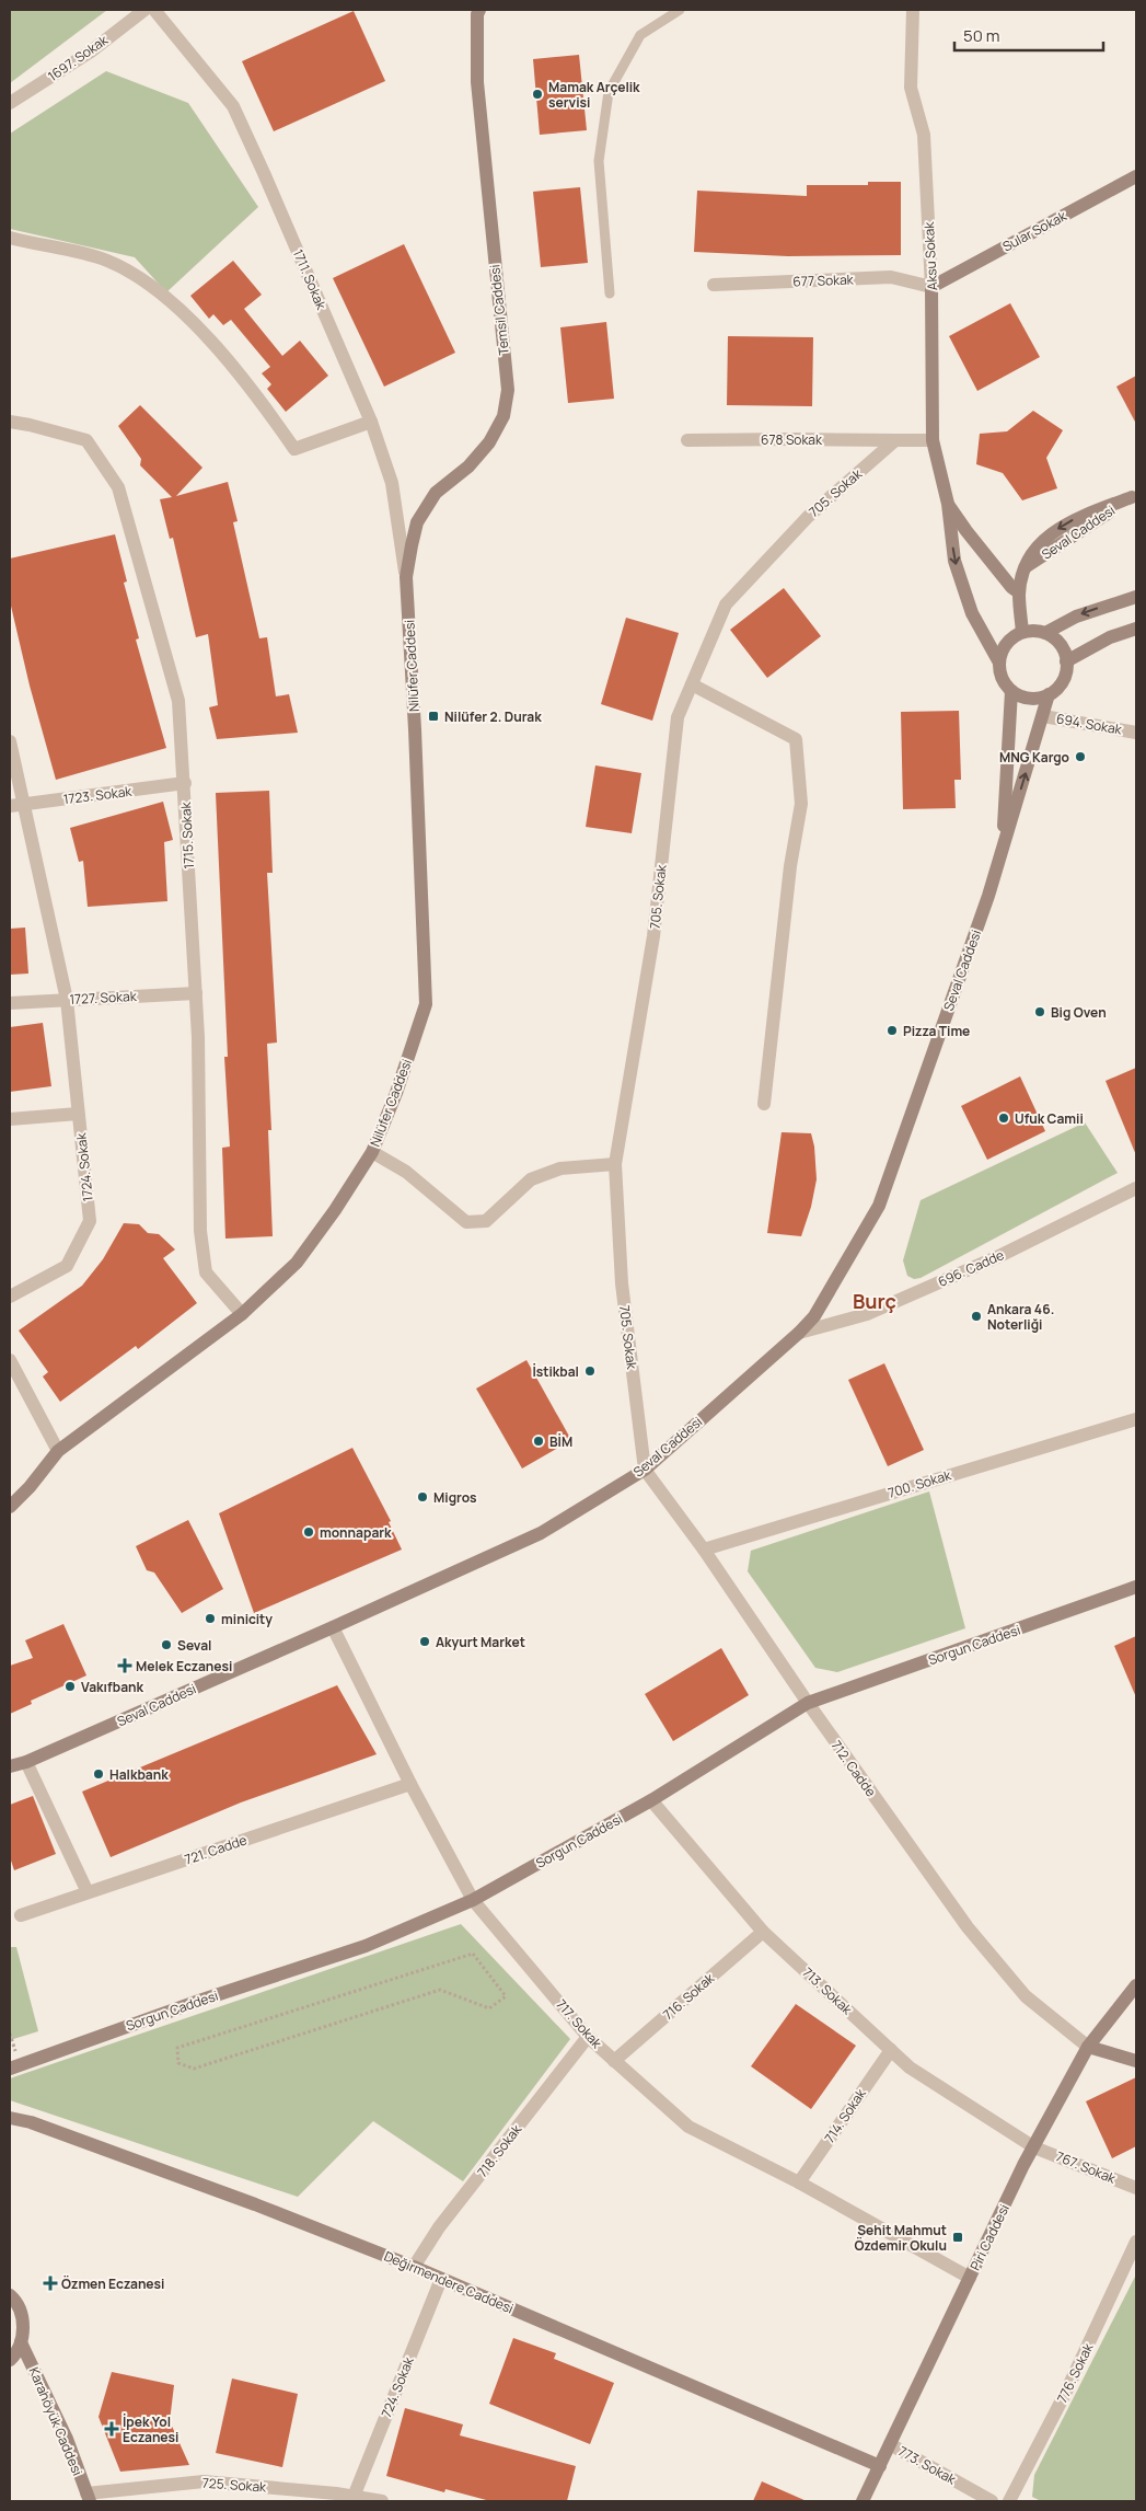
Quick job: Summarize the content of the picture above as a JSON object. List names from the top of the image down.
{
  "streets": {
    "street": [
      "1697. Sokak",
      "Sular Sokak",
      "Aksu Sokak",
      "1711. Sokak",
      "677 Sokak",
      "Temsil Caddesi",
      "678 Sokak",
      "705. Sokak",
      "Seval Caddesi",
      "Nilüfer Caddesi",
      "694. Sokak",
      "1723. Sokak",
      "1715. Sokak",
      "1727. Sokak",
      "1724. Sokak",
      "696. Cadde",
      "700. Sokak",
      "Sorgun Caddesi",
      "712. Cadde",
      "721. Cadde",
      "713. Sokak",
      "716. Sokak",
      "717. Sokak",
      "714. Sokak",
      "718. Sokak",
      "767. Sokak",
      "Piri Caddesi",
      "Değirmendere Caddesi",
      "776. Sokak",
      "724. Sokak",
      "Karahöyük Caddesi",
      "773. Sokak",
      "725. Sokak"
    ]
  },
  "crossings": [
    ["Sular Sokak", "Aksu Sokak"],
    ["Sular Sokak", "677 Sokak"],
    ["Aksu Sokak", "677 Sokak"],
    ["Aksu Sokak", "Seval Caddesi"],
    ["1711. Sokak", "Temsil Caddesi"],
    ["1711. Sokak", "Nilüfer Caddesi"],
    ["Temsil Caddesi", "Nilüfer Caddesi"],
    ["678 Sokak", "705. Sokak"],
    ["705. Sokak", "Seval Caddesi"],
    ["705. Sokak", "712. Cadde"],
    ["Seval Caddesi", "694. Sokak"],
    ["Seval Caddesi", "696. Cadde"],
    ["Seval Caddesi", "712. Cadde"],
    ["Seval Caddesi", "717. Sokak"],
    ["Nilüfer Caddesi", "1715. Sokak"],
    ["1723. Sokak", "1715. Sokak"],
    ["1723. Sokak", "1724. Sokak"],
    ["1715. Sokak", "1727. Sokak"],
    ["1727. Sokak", "1724. Sokak"],
    ["700. Sokak", "712. Cadde"],
    ["Sorgun Caddesi", "712. Cadde"],
    ["Sorgun Caddesi", "713. Sokak"],
    ["Sorgun Caddesi", "717. Sokak"],
    ["712. Cadde", "Piri Caddesi"],
    ["721. Cadde", "717. Sokak"],
    ["713. Sokak", "716. Sokak"],
    ["713. Sokak", "714. Sokak"],
    ["713. Sokak", "767. Sokak"],
    ["713. Sokak", "Piri Caddesi"],
    ["716. Sokak", "717. Sokak"],
    ["717. Sokak", "714. Sokak"],
    ["717. Sokak", "718. Sokak"],
    ["717. Sokak", "Piri Caddesi"],
    ["718. Sokak", "Değirmendere Caddesi"],
    ["767. Sokak", "Piri Caddesi"],
    ["Piri Caddesi", "Değirmendere Caddesi"],
    ["Piri Caddesi", "773. Sokak"],
    ["Değirmendere Caddesi", "724. Sokak"],
    ["724. Sokak", "725. Sokak"],
    ["Karahöyük Caddesi", "725. Sokak"]
  ],
  "districts": ["Burç"],
  "places": {
    "other": [
      "Mamak Arçelik servisi",
      "MNG Kargo",
      "Big Oven",
      "Pizza Time",
      "Ufuk Camii",
      "Ankara 46. Noterliği",
      "İstikbal",
      "BİM",
      "Migros",
      "monnapark",
      "minicity",
      "Akyurt Market",
      "Seval",
      "Vakıfbank",
      "Halkbank"
    ],
    "transit": ["Nilüfer 2. Durak", "Şehit Mahmut Özdemir Okulu"],
    "health": ["Melek Eczanesi", "Özmen Eczanesi", "İpek Yol Eczanesi"]
  },
  "scale_bar": "50 m"
}
